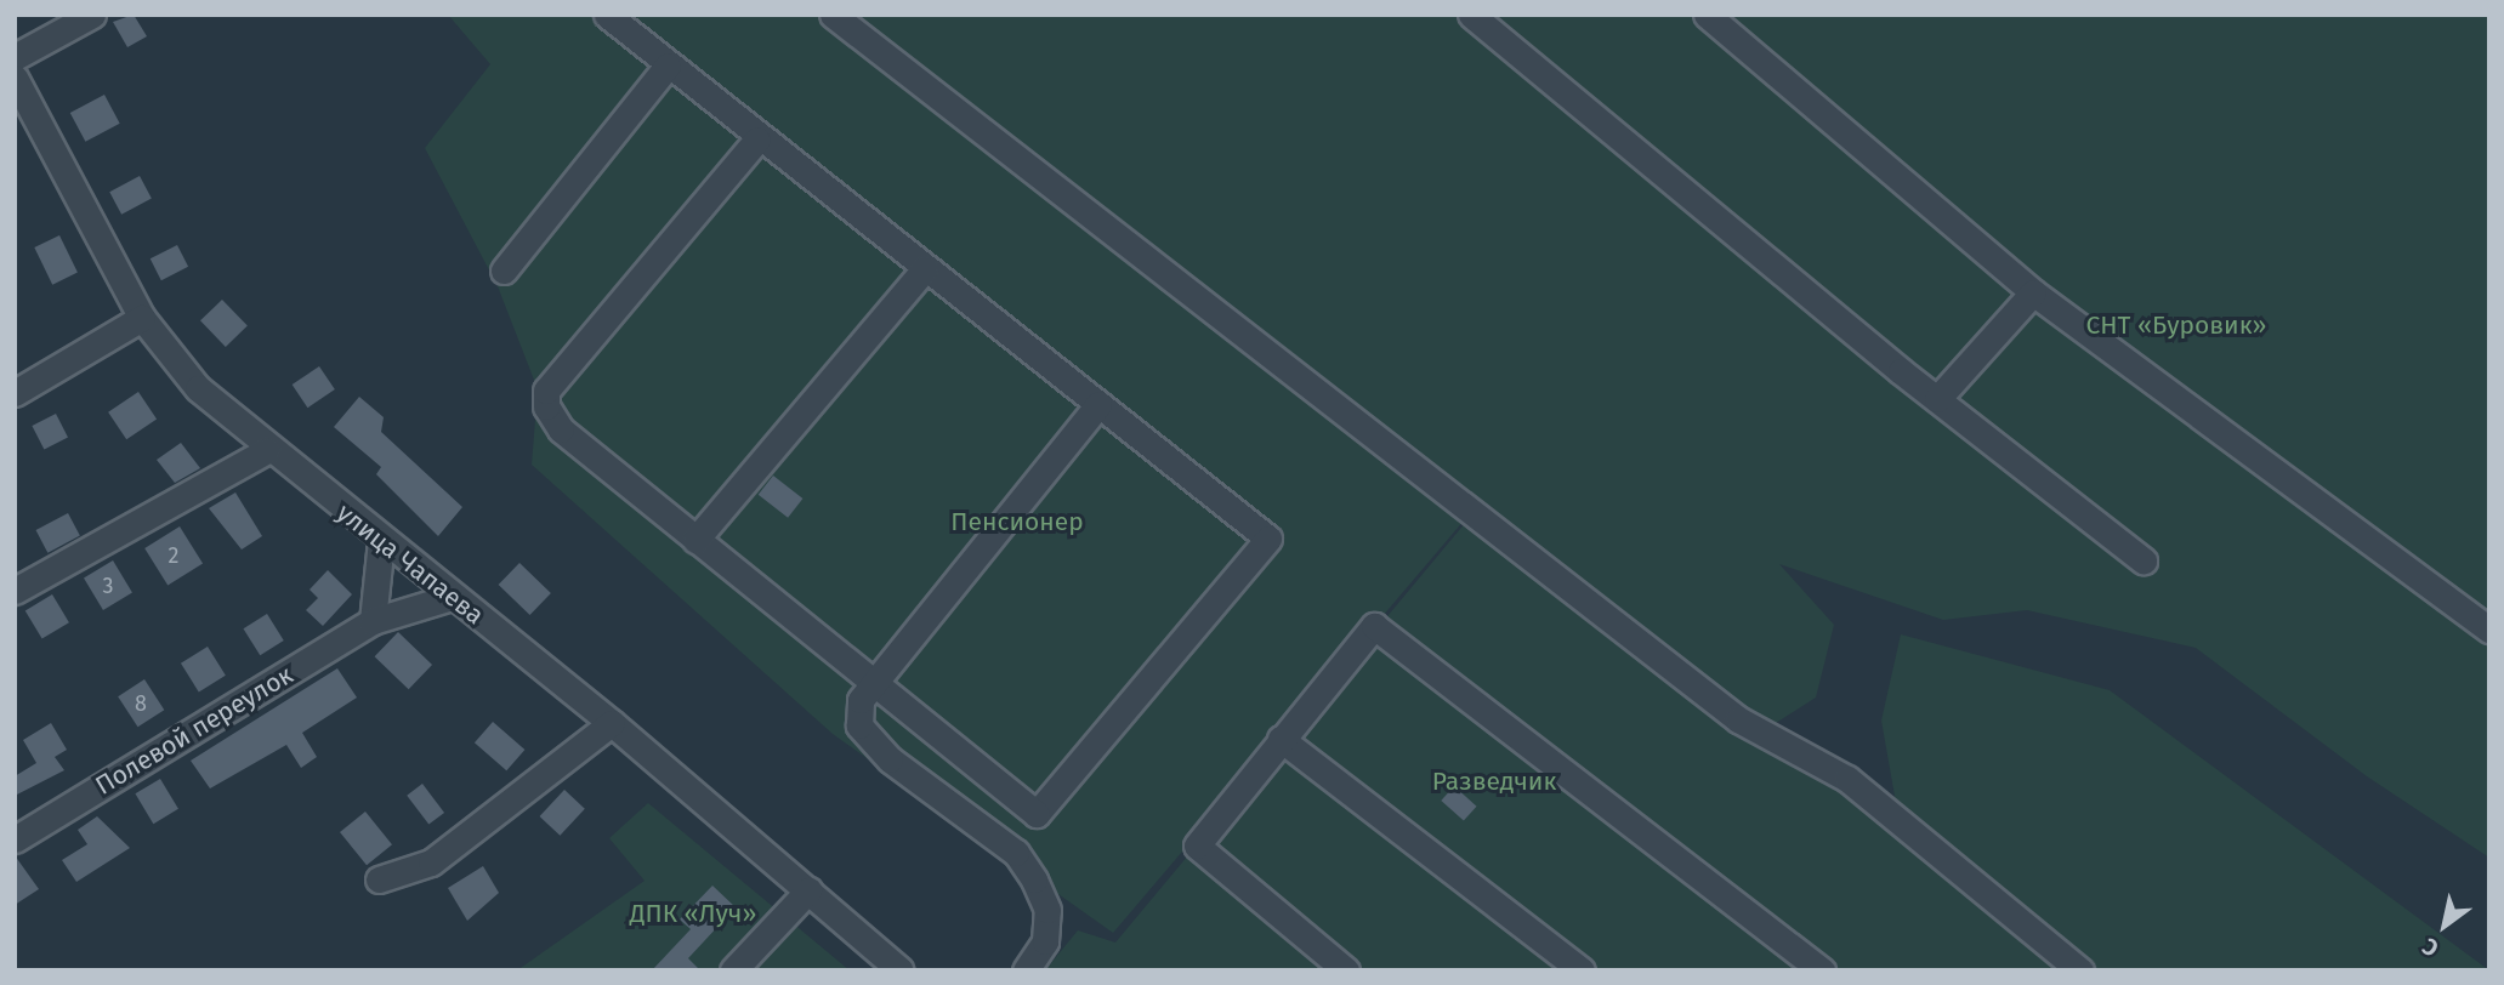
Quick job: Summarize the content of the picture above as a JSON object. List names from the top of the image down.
{
  "streets": {
    "street": ["улица Чапаева", "Полевой переулок"]
  },
  "crossings": [
    ["улица Чапаева", "Полевой переулок"]
  ],
  "parks": [
    "СНТ «Буровик»",
    "Пенсионер",
    "Разведчик",
    "ДПК «Луч»"
  ],
  "house_numbers": ["2", "3", "8"],
  "north": "bottom left"
}
